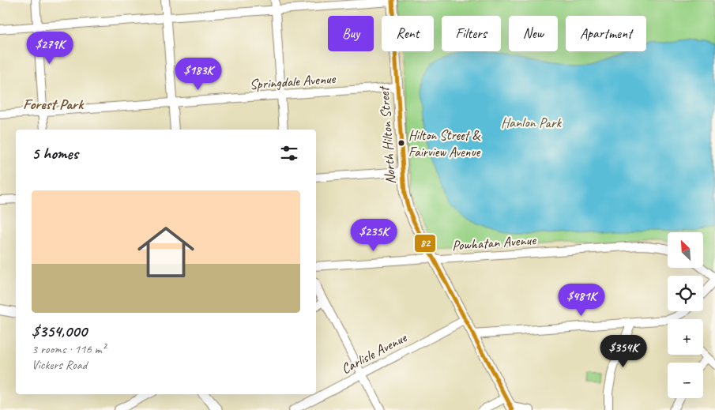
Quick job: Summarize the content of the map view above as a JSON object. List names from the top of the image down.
{
  "streets": {
    "main road": ["North Hilton Street"],
    "street": ["Springdale Avenue", "Powhatan Avenue", "Carlisle Avenue"]
  },
  "crossings": [
    ["Springdale Avenue", "North Hilton Street"],
    ["North Hilton Street", "Powhatan Avenue"],
    ["North Hilton Street", "Carlisle Avenue"]
  ],
  "districts": ["Forest Park"],
  "parks": ["Hanlon Park"],
  "places": ["Hilton Street & Fairview Avenue"],
  "lines": ["transit line 82"],
  "north": "top left",
  "page": {
    "chip": [
      "Buy",
      "Rent",
      "Filters",
      "New",
      "Apartment"
    ],
    "price": [
      "$279K",
      "$183K",
      "$235K",
      "$481K",
      "$354K"
    ],
    "heading": "5 homes",
    "list": [
      {
        "name": "$354,000",
        "note": "3 rooms · 116 m² · Vickers Road"
      }
    ],
    "map_buttons": ["+", "−"]
  }
}
